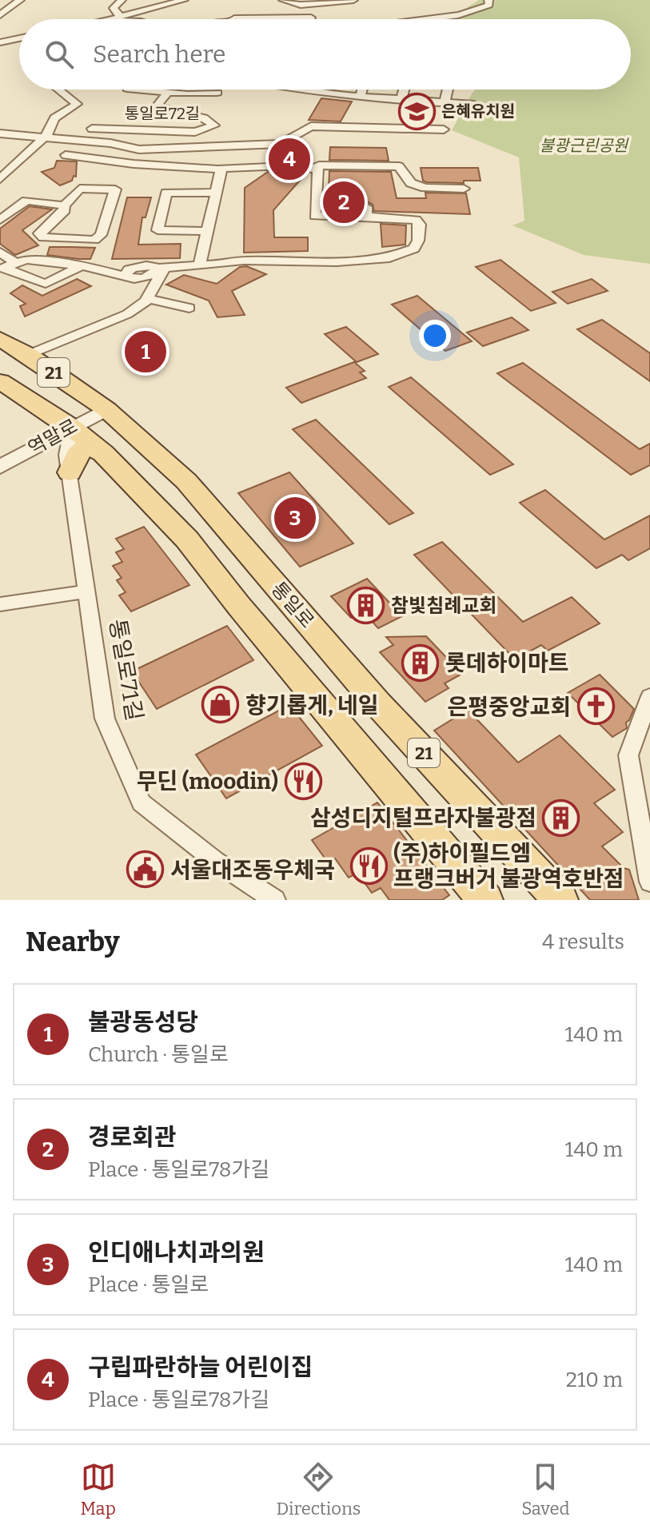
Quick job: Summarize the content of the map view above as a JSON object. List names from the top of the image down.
{
  "streets": {
    "main road": ["21", "통일로"],
    "street": ["통일로72길", "역말로", "통일로71길"]
  },
  "crossings": [
    ["21", "역말로"],
    ["21", "통일로71길"],
    ["역말로", "통일로"],
    ["역말로", "통일로71길"]
  ],
  "parks": ["불광근린공원"],
  "places": {
    "school or university": ["은혜유치원"],
    "building": ["참빛침례교회", "롯데하이마트", "삼성디지털프라자불광점"],
    "shop": ["향기롭게, 네일"],
    "church": ["은평중앙교회"],
    "restaurant": ["무딘 (moodin)", "(주)하이필드엠 프랭크버거 불광역호반점"],
    "public building": ["서울대조동우체국"]
  },
  "page": {
    "search": "Search here",
    "pins": [
      "4",
      "2",
      "1",
      "3"
    ],
    "heading": ["Nearby", "4 results"],
    "list": [
      {
        "mark": "1",
        "name": "불광동성당",
        "note": "Church · 통일로",
        "value": "140 m"
      },
      {
        "mark": "2",
        "name": "경로회관",
        "note": "Place · 통일로78가길",
        "value": "140 m"
      },
      {
        "mark": "3",
        "name": "인디애나치과의원",
        "note": "Place · 통일로",
        "value": "140 m"
      },
      {
        "mark": "4",
        "name": "구립파란하늘 어린이집",
        "note": "Place · 통일로78가길",
        "value": "210 m"
      }
    ],
    "nav": ["Map", "Directions", "Saved"]
  }
}
